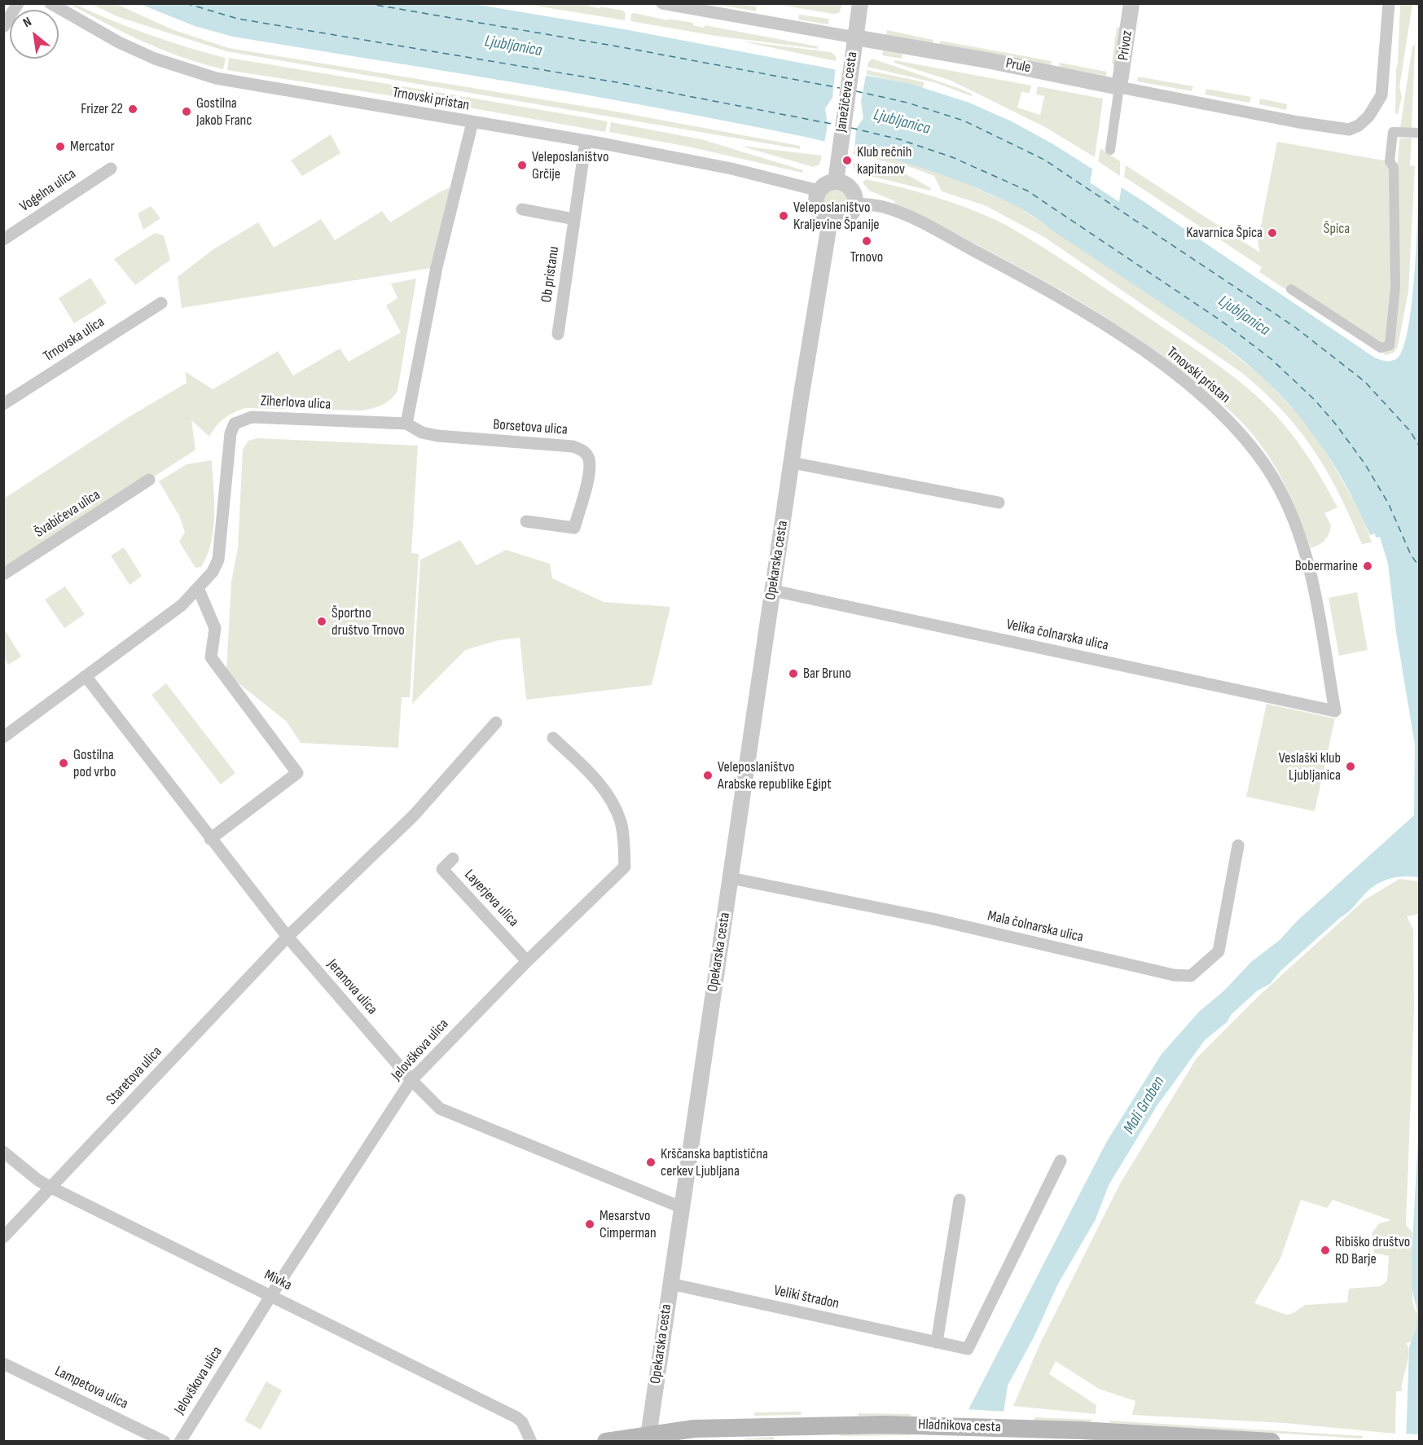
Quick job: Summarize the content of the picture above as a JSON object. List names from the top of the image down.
{
  "streets": {
    "main road": ["Hladnikova cesta"],
    "street": [
      "Privoz",
      "Prule",
      "Janežičeva cesta",
      "Trnovski pristan",
      "Vogelna ulica",
      "Ob pristanu",
      "Trnovska ulica",
      "Ziherlova ulica",
      "Borsetova ulica",
      "Švabićeva ulica",
      "Opekarska cesta",
      "Velika čolnarska ulica",
      "Layerjeva ulica",
      "Mala čolnarska ulica",
      "Jeranova ulica",
      "Jelovškova ulica",
      "Staretova ulica",
      "Mivka",
      "Veliki štradon",
      "Lampetova ulica"
    ]
  },
  "crossings": [
    ["Privoz", "Prule"],
    ["Prule", "Janežičeva cesta"],
    ["Janežičeva cesta", "Trnovski pristan"],
    ["Janežičeva cesta", "Opekarska cesta"],
    ["Trnovski pristan", "Ob pristanu"],
    ["Trnovski pristan", "Opekarska cesta"],
    ["Trnovski pristan", "Velika čolnarska ulica"],
    ["Ziherlova ulica", "Borsetova ulica"],
    ["Ziherlova ulica", "Jeranova ulica"],
    ["Opekarska cesta", "Velika čolnarska ulica"],
    ["Opekarska cesta", "Mala čolnarska ulica"],
    ["Opekarska cesta", "Jeranova ulica"],
    ["Opekarska cesta", "Veliki štradon"],
    ["Opekarska cesta", "Hladnikova cesta"],
    ["Layerjeva ulica", "Jelovškova ulica"],
    ["Jeranova ulica", "Jelovškova ulica"],
    ["Jeranova ulica", "Staretova ulica"],
    ["Jelovškova ulica", "Mivka"],
    ["Staretova ulica", "Mivka"]
  ],
  "water": ["Ljubljanica", "Mali Graben"],
  "parks": ["Špica"],
  "places": [
    "Frizer 22",
    "Gostilna Jakob Franc",
    "Mercator",
    "Klub rečnih kapitanov",
    "Veleposlaništvo Grčije",
    "Veleposlaništvo Kraljevine Španije",
    "Kavarnica Špica",
    "Trnovo",
    "Bobermarine",
    "Športno društvo Trnovo",
    "Bar Bruno",
    "Gostilna pod vrbo",
    "Veslaški klub Ljubljanica",
    "Veleposlaništvo Arabske republike Egipt",
    "Krščanska baptistična cerkev Ljubljana",
    "Mesarstvo Cimperman",
    "Ribiško društvo RD Barje"
  ],
  "north": "top left"
}
